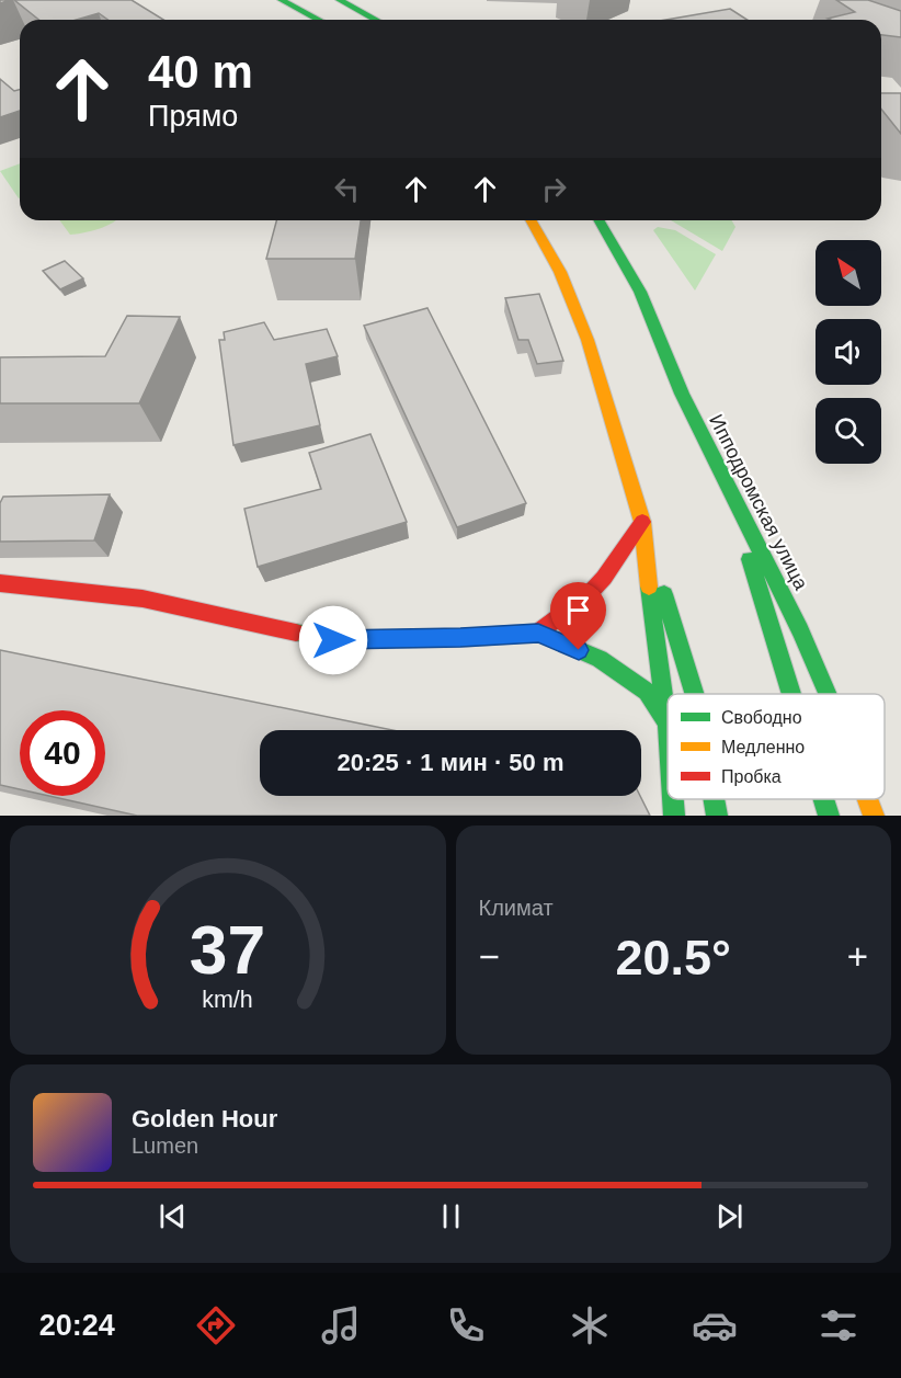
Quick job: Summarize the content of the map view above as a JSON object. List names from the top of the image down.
{
  "streets": {
    "main road": ["Ипподромская улица"]
  },
  "legend": ["Свободно", "Медленно", "Пробка"],
  "north": "top left",
  "page": {
    "turn": ["40 m", "Прямо"],
    "limit": "40",
    "trip": "20:25 · 1 мин · 50 m",
    "tile": "Климат",
    "heat": ["−", "20.5°", "+"],
    "song": ["Golden Hour", "Lumen"],
    "tabs": "20:24",
    "gauge": ["37", "km/h"]
  }
}
